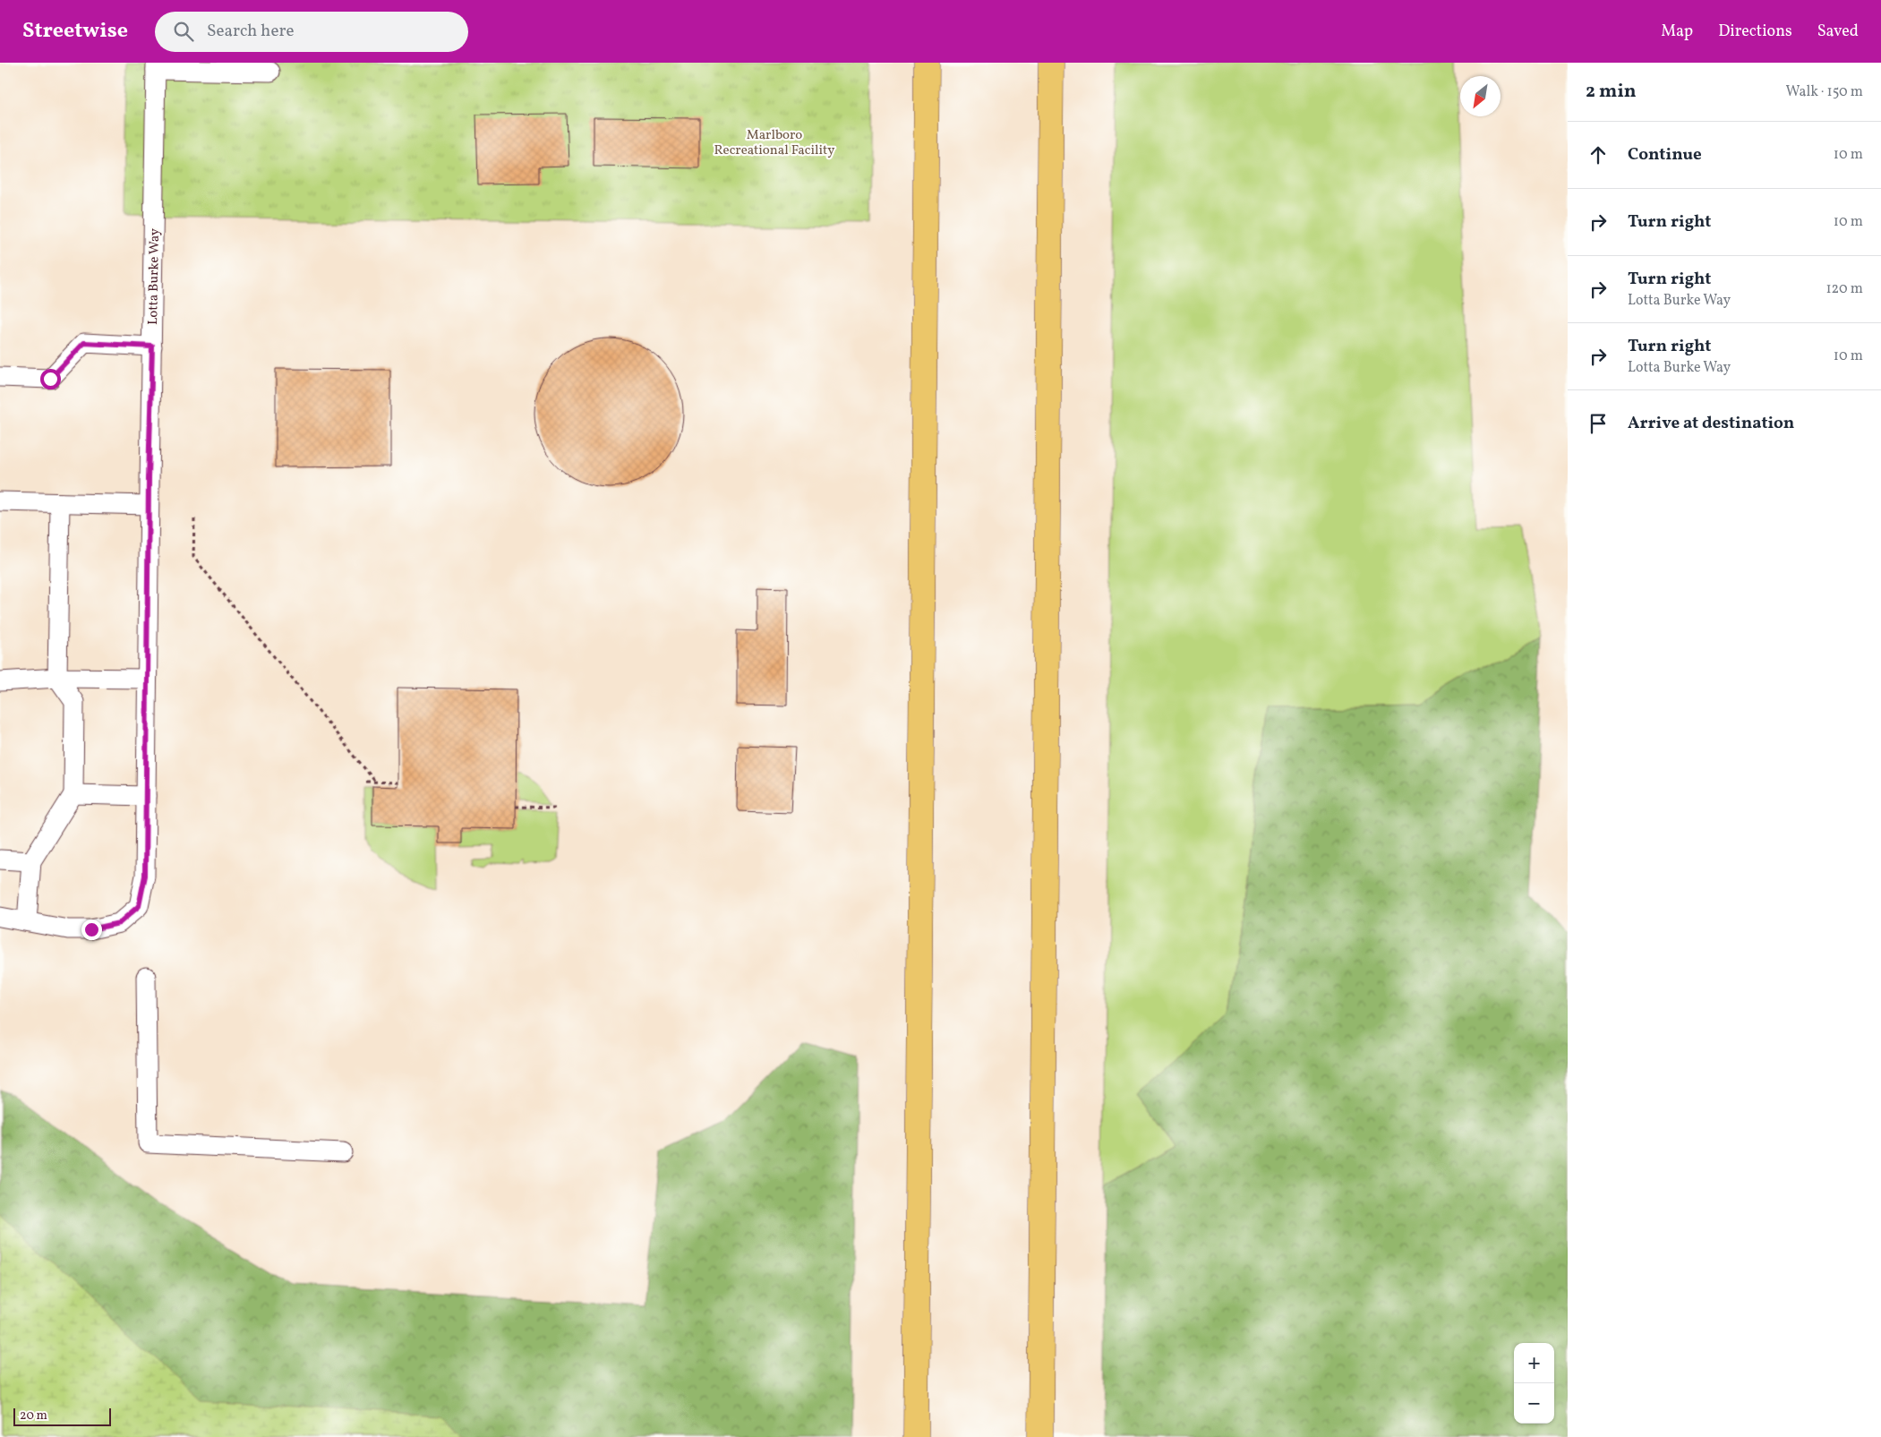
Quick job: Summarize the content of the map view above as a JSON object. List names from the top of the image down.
{
  "streets": {
    "lane": ["Lotta Burke Way"]
  },
  "parks": ["Marlboro Recreational Facility"],
  "scale_bar": "20 m",
  "north": "bottom left",
  "page": {
    "header": "Streetwise",
    "search": "Search here",
    "nav": ["Map", "Directions", "Saved"],
    "heading": ["2 min", "Walk · 150 m"],
    "list": [
      ["Continue", "10 m"],
      ["Turn right", "10 m"],
      ["Turn right", "Lotta Burke Way", "120 m"],
      ["Turn right", "Lotta Burke Way", "10 m"],
      "Arrive at destination"
    ],
    "map_buttons": ["+", "−"],
    "scale": "20 m"
  }
}
